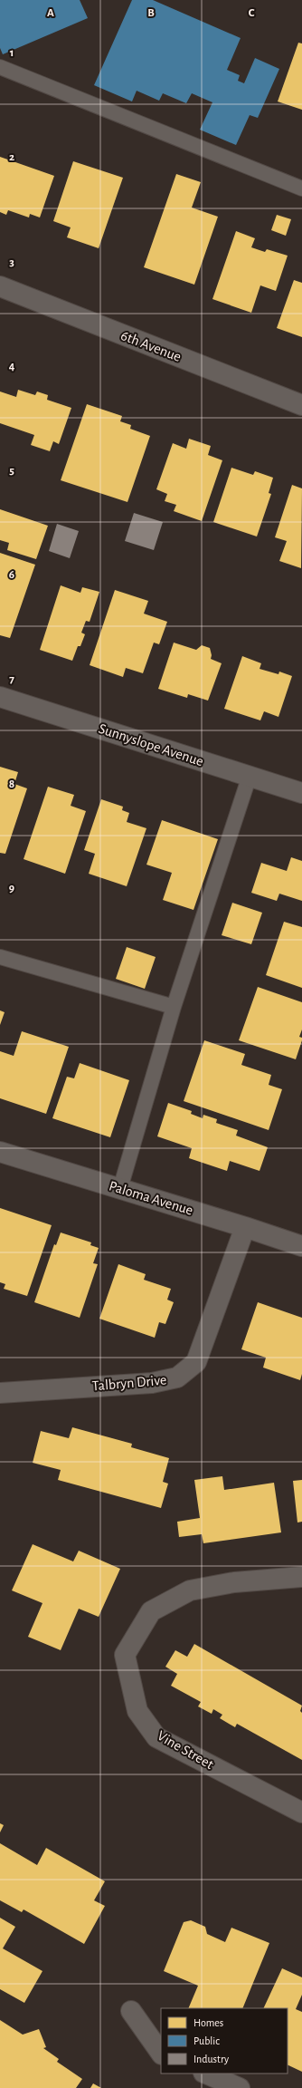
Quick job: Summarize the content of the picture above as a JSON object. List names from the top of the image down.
{
  "streets": {
    "street": [
      "6th Avenue",
      "Sunnyslope Avenue",
      "Paloma Avenue",
      "Talbryn Drive",
      "Vine Street"
    ]
  },
  "crossings": [
    ["Paloma Avenue", "Talbryn Drive"]
  ],
  "legend": ["Homes", "Public", "Industry"],
  "grid": {
    "columns": ["A", "B", "C"],
    "rows": [
      "1",
      "2",
      "3",
      "4",
      "5",
      "6",
      "7",
      "8",
      "9"
    ]
  }
}
